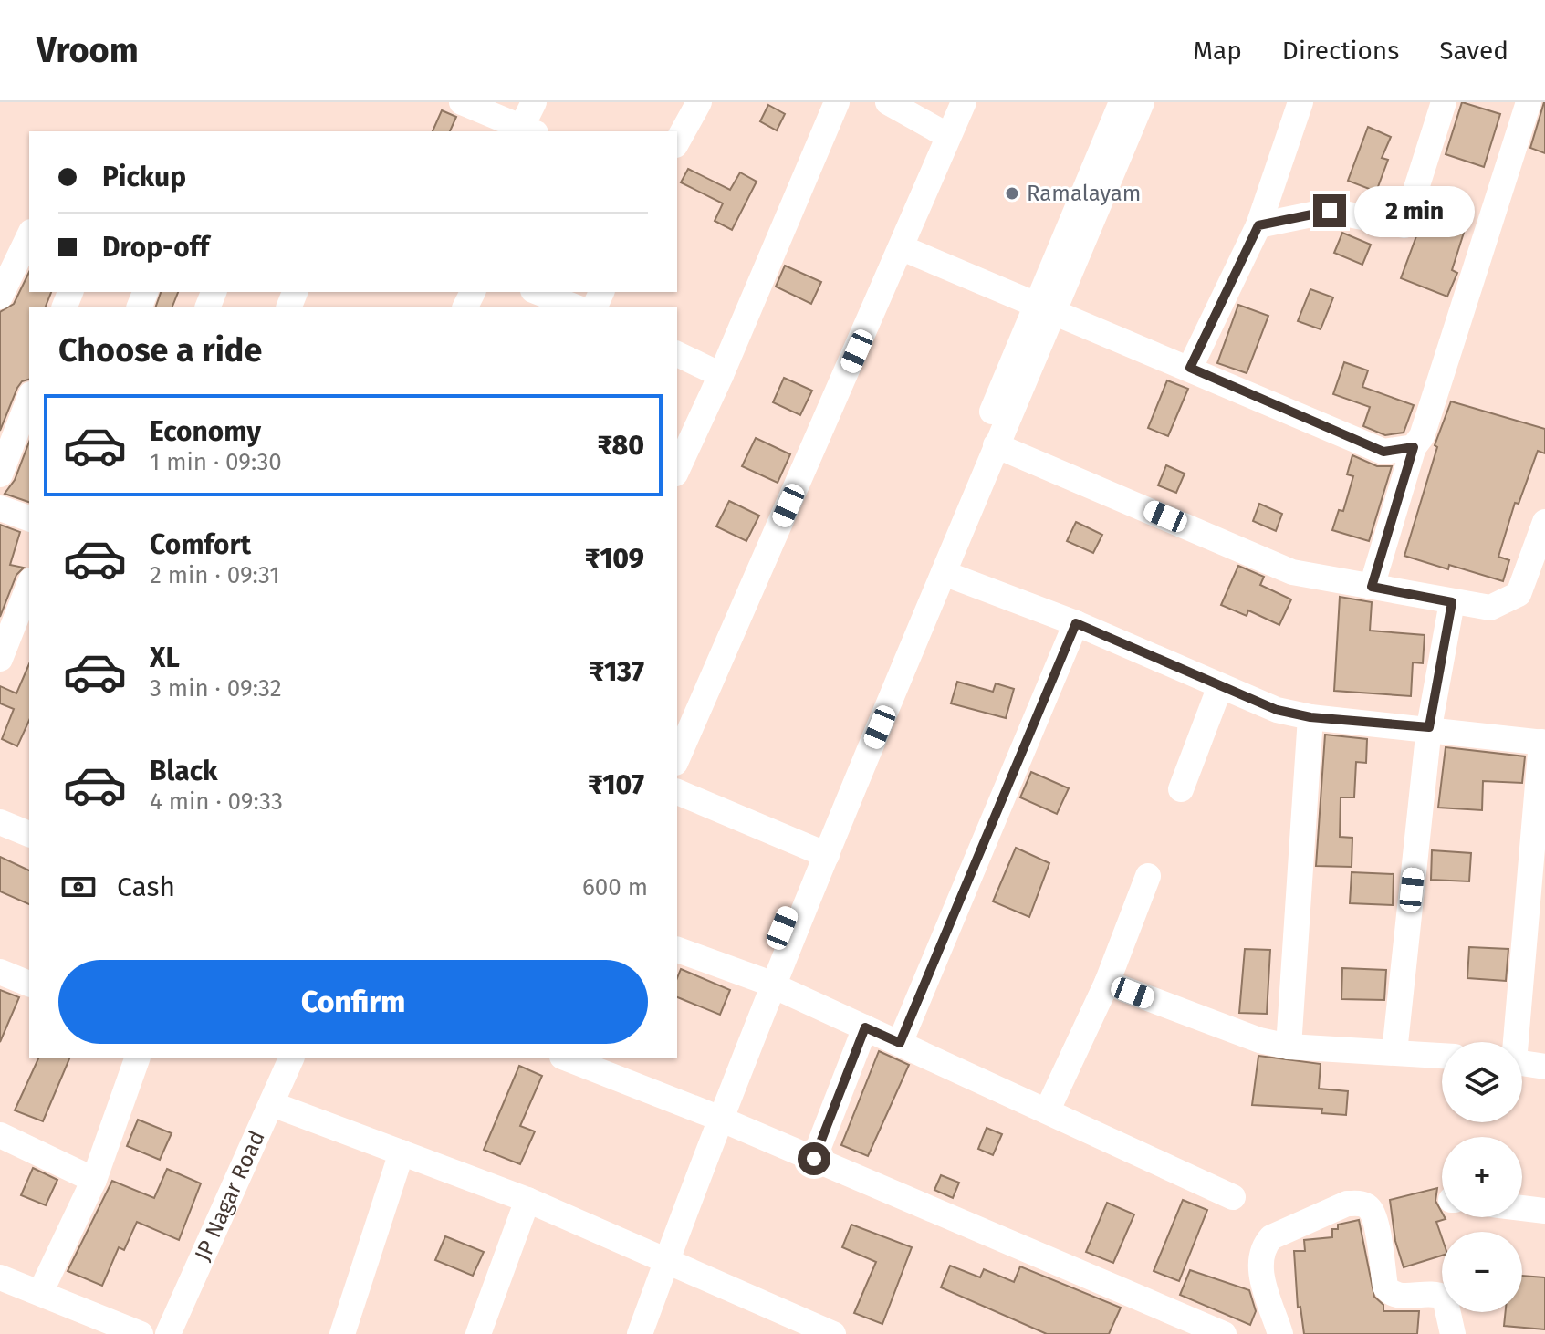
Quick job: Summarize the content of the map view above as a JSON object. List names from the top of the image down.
{
  "streets": {
    "street": ["JP Nagar Road"]
  },
  "places": ["Ramalayam"],
  "page": {
    "header": "Vroom",
    "nav": ["Map", "Directions", "Saved"],
    "banner": ["Pickup", "Drop-off"],
    "bubble": "2 min",
    "heading": "Choose a ride",
    "list": [
      {
        "name": "Economy",
        "note": "1 min · 09:30",
        "value": "₹80"
      },
      {
        "name": "Comfort",
        "note": "2 min · 09:31",
        "value": "₹109"
      },
      {
        "name": "XL",
        "note": "3 min · 09:32",
        "value": "₹137"
      },
      {
        "name": "Black",
        "note": "4 min · 09:33",
        "value": "₹107"
      }
    ],
    "pay": ["Cash", "600 m"],
    "buttons": "Confirm",
    "map_buttons": ["+", "−"]
  }
}
